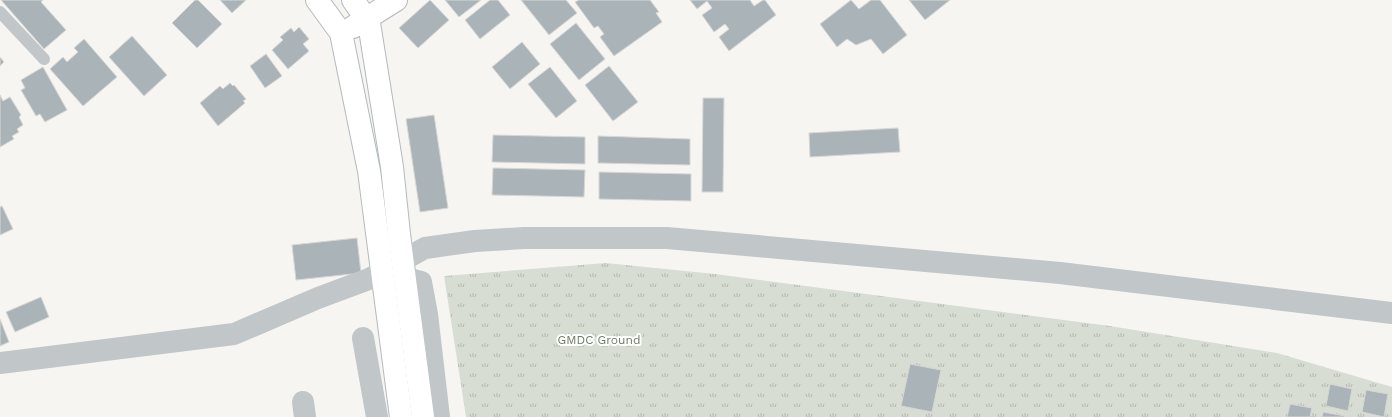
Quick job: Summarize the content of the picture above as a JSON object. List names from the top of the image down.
{
  "parks": ["GMDC Ground"]
}
